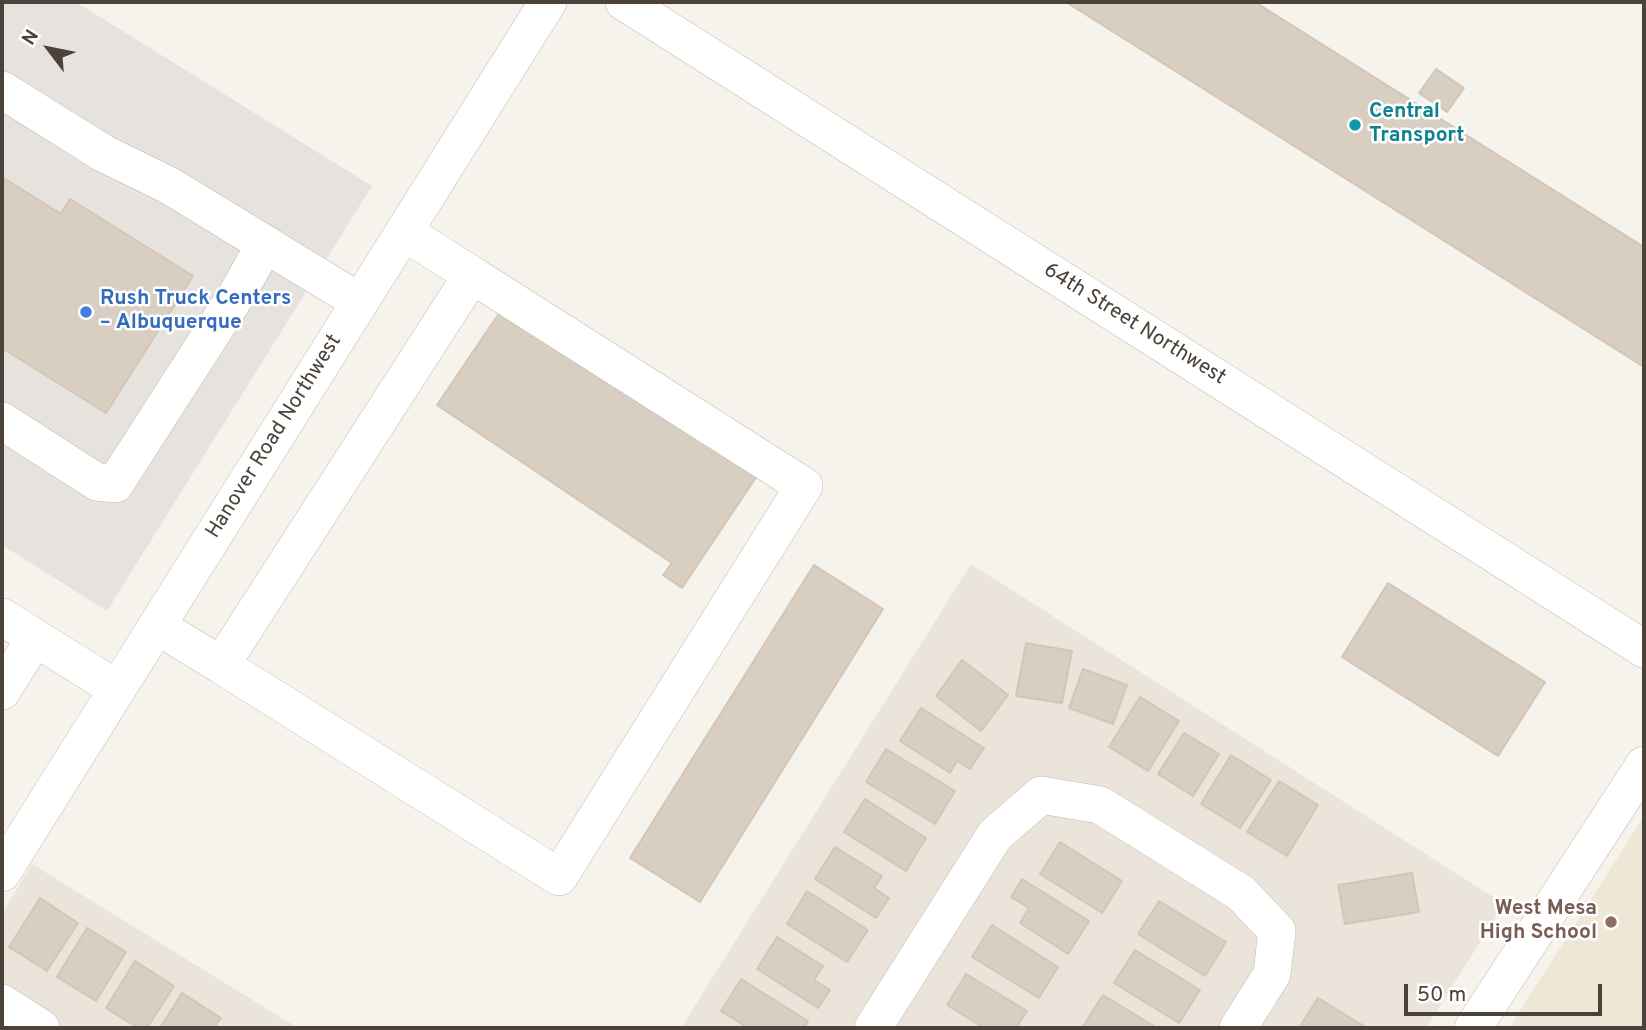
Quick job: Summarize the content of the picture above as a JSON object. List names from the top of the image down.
{
  "streets": {
    "street": ["64th Street Northwest", "Hanover Road Northwest"]
  },
  "places": ["Central Transport", "Rush Truck Centers – Albuquerque", "West Mesa High School"],
  "scale_bar": "50 m",
  "north": "top left"
}
